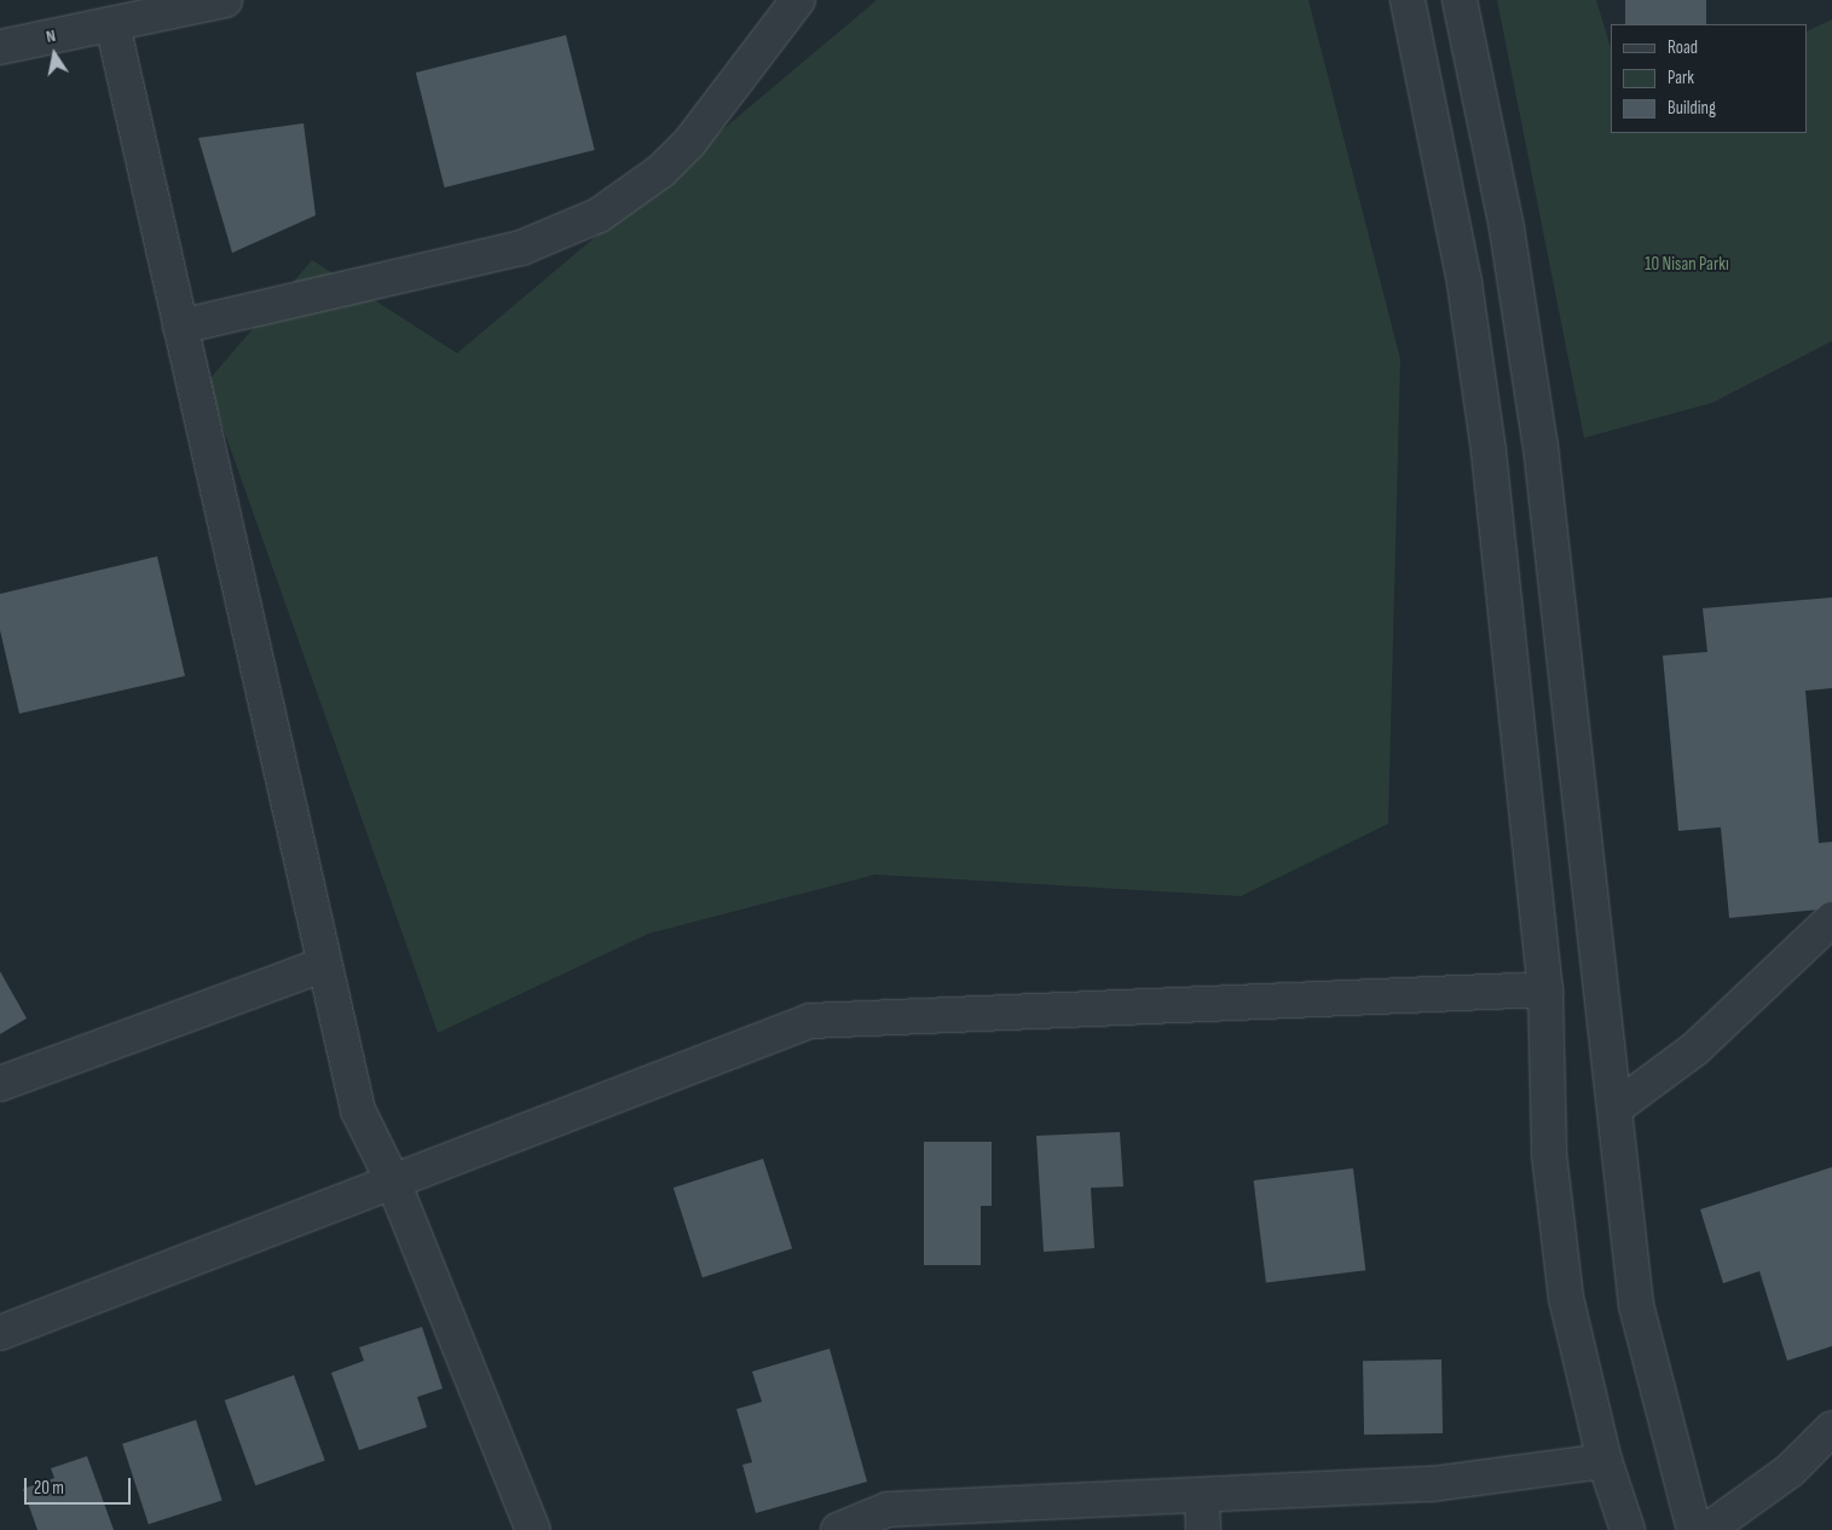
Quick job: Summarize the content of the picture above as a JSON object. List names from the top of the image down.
{
  "parks": ["10 Nisan Parkı"],
  "legend": ["Road", "Park", "Building"],
  "scale_bar": "20 m",
  "north": "top"
}
